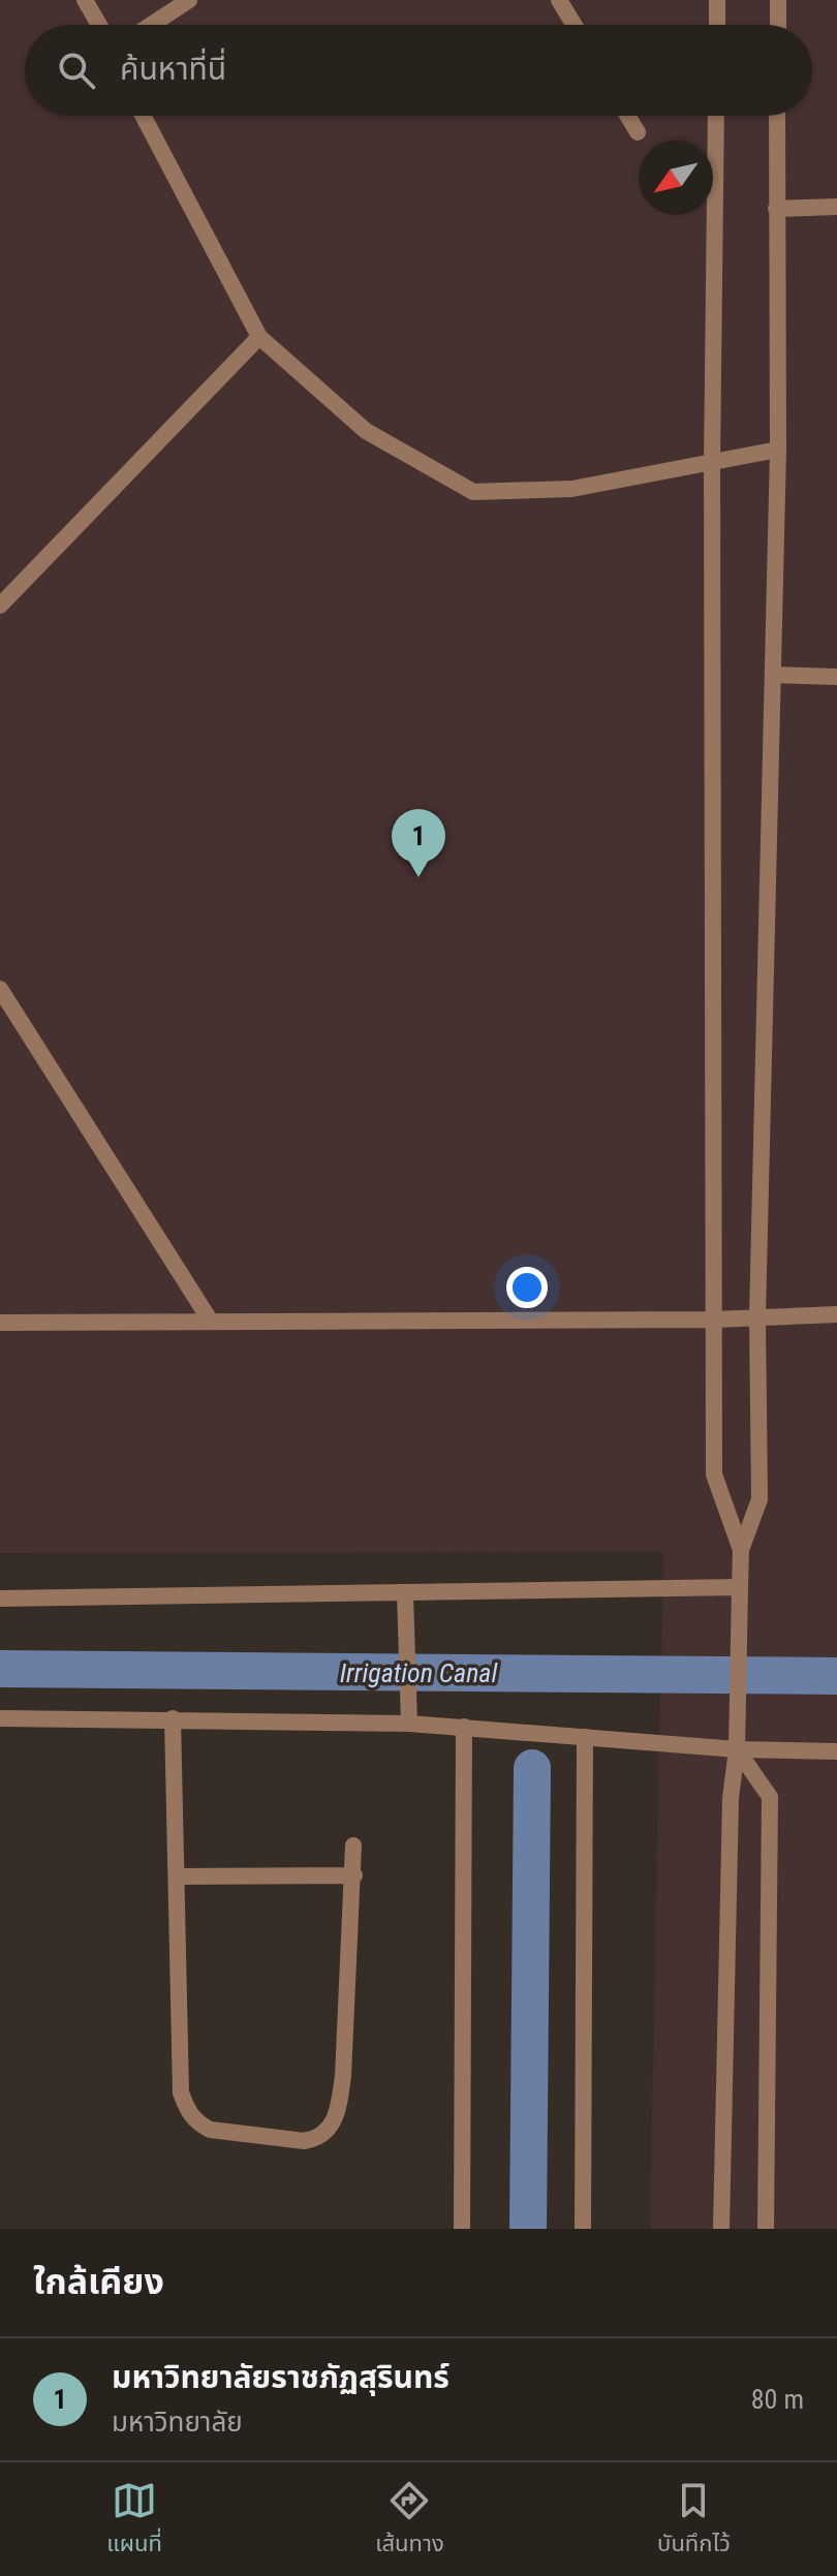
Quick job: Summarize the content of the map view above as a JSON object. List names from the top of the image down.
{
  "water": ["Irrigation Canal"],
  "north": "bottom left",
  "page": {
    "search": "ค้นหาที่นี่",
    "pins": "1",
    "heading": "ใกล้เคียง",
    "list": [
      {
        "mark": "1",
        "name": "มหาวิทยาลัยราชภัฏสุรินทร์",
        "note": "มหาวิทยาลัย",
        "value": "80 m"
      }
    ],
    "nav": ["แผนที่", "เส้นทาง", "บันทึกไว้"]
  }
}
